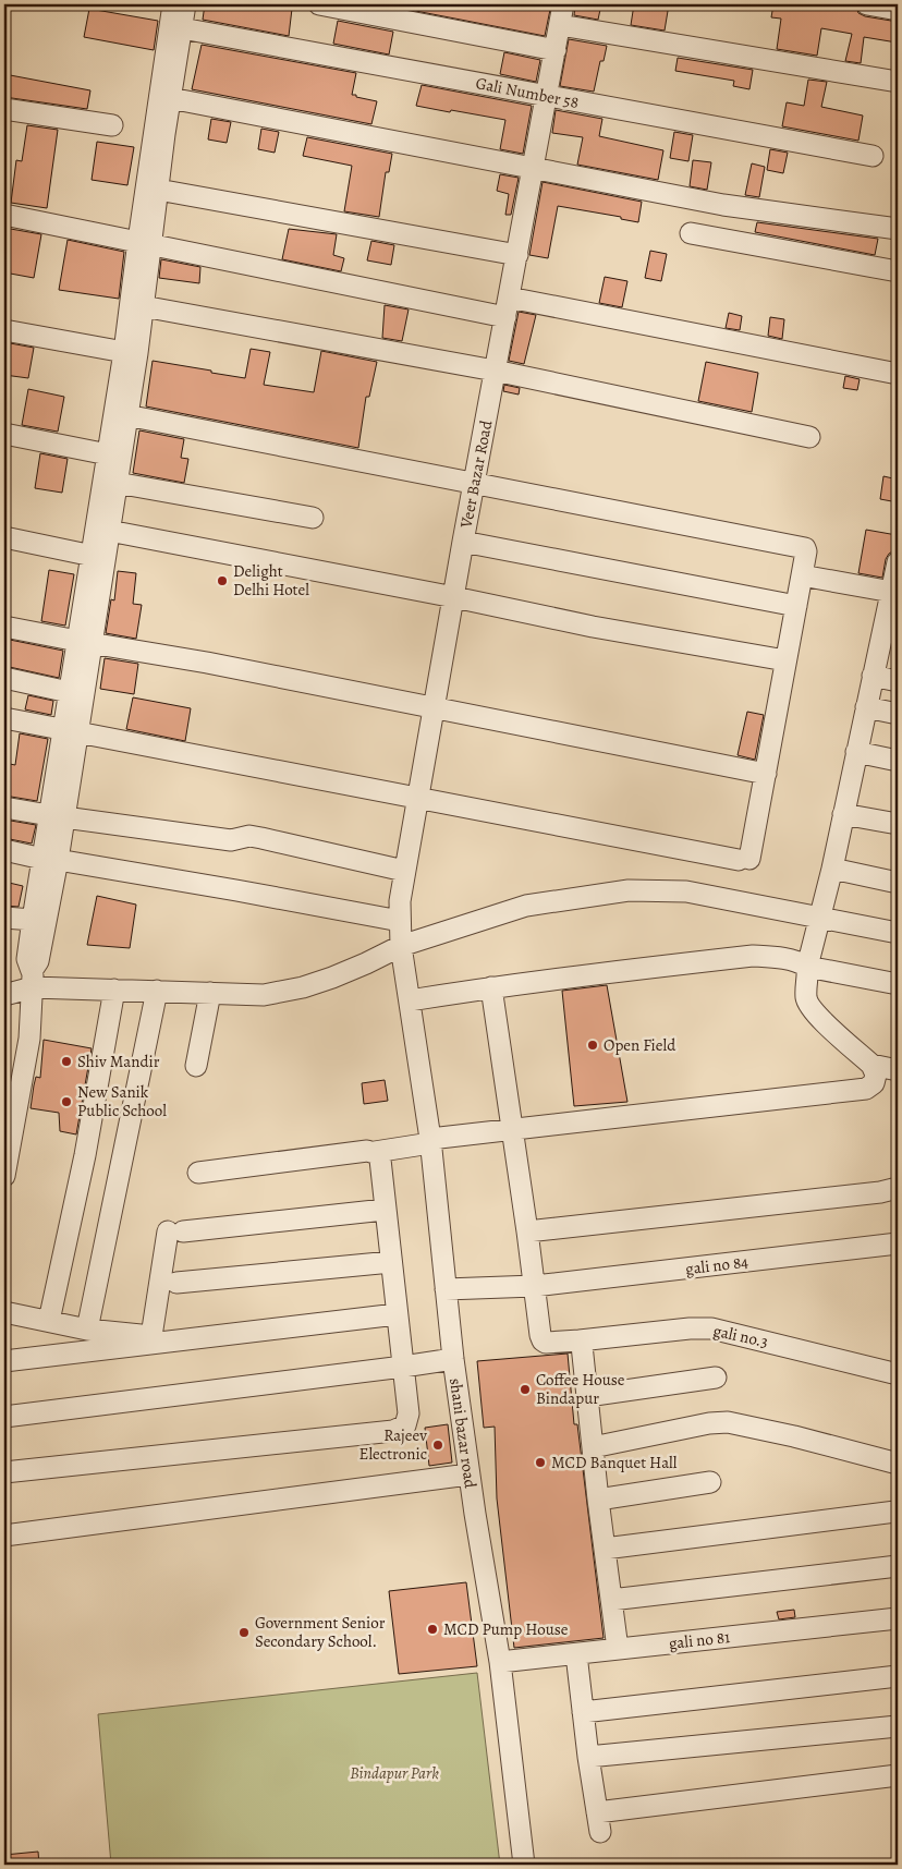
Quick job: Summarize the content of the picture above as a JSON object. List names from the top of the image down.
{
  "streets": {
    "street": [
      "Gali Number 58",
      "Veer Bazar Road",
      "gali no 84",
      "gali no.3",
      "shani bazar road",
      "gali no 81"
    ]
  },
  "crossings": [
    ["Gali Number 58", "Veer Bazar Road"],
    ["Veer Bazar Road", "shani bazar road"],
    ["gali no 84", "gali no.3"],
    ["gali no 84", "shani bazar road"],
    ["shani bazar road", "gali no 81"]
  ],
  "parks": ["Bindapur Park"],
  "places": [
    "Delight Delhi Hotel",
    "Open Field",
    "Shiv Mandir",
    "New Sanik Public School",
    "Coffee House Bindapur",
    "Rajeev Electronic",
    "MCD Banquet Hall",
    "MCD Pump House",
    "Government Senior Secondary School."
  ]
}
